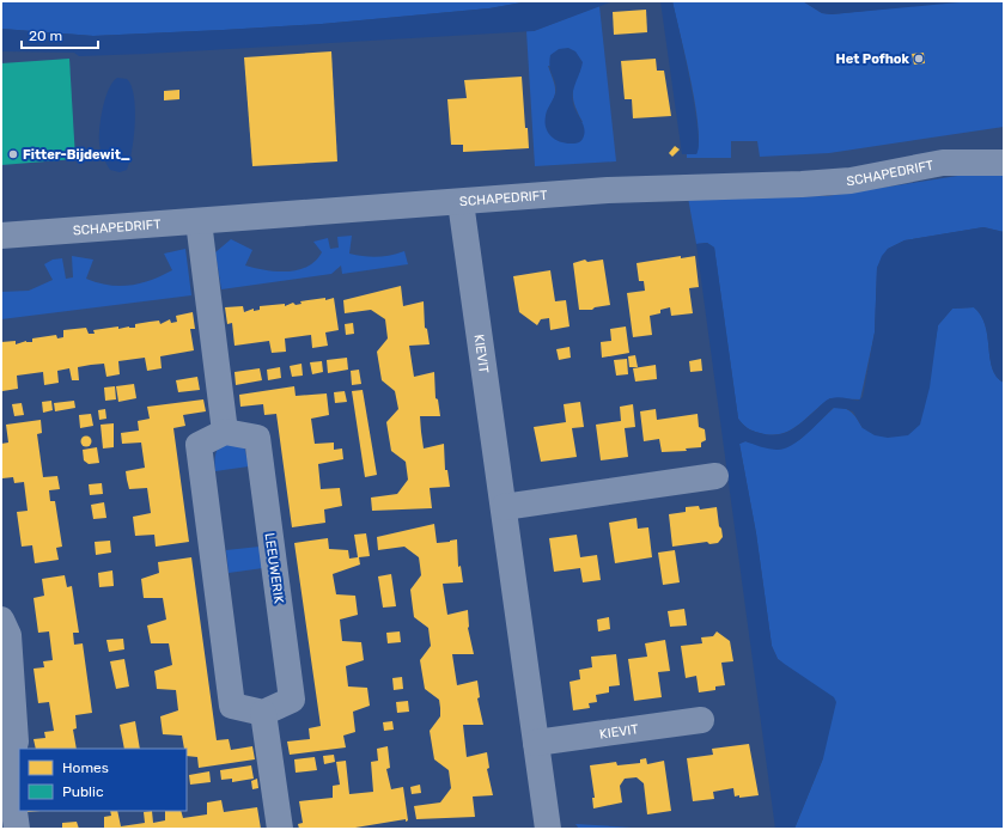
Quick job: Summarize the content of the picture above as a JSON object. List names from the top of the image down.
{
  "streets": {
    "street": ["SCHAPEDRIFT", "KIEVIT", "LEEUWERIK"]
  },
  "crossings": [
    ["SCHAPEDRIFT", "KIEVIT"]
  ],
  "places": ["Het Pofhok", "Fitter-Bijdewit_"],
  "legend": ["Homes", "Public"],
  "scale_bar": "20 m"
}
